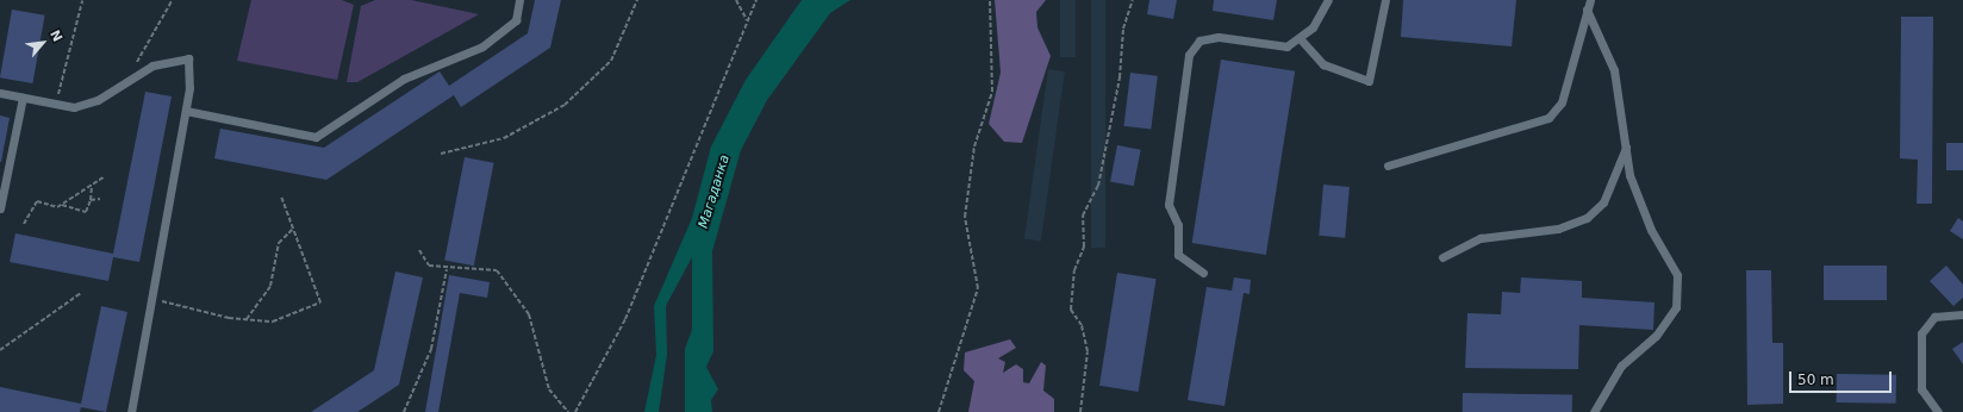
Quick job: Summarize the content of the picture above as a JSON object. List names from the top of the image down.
{
  "water": ["Магаданка"],
  "scale_bar": "50 m",
  "north": "top right"
}
